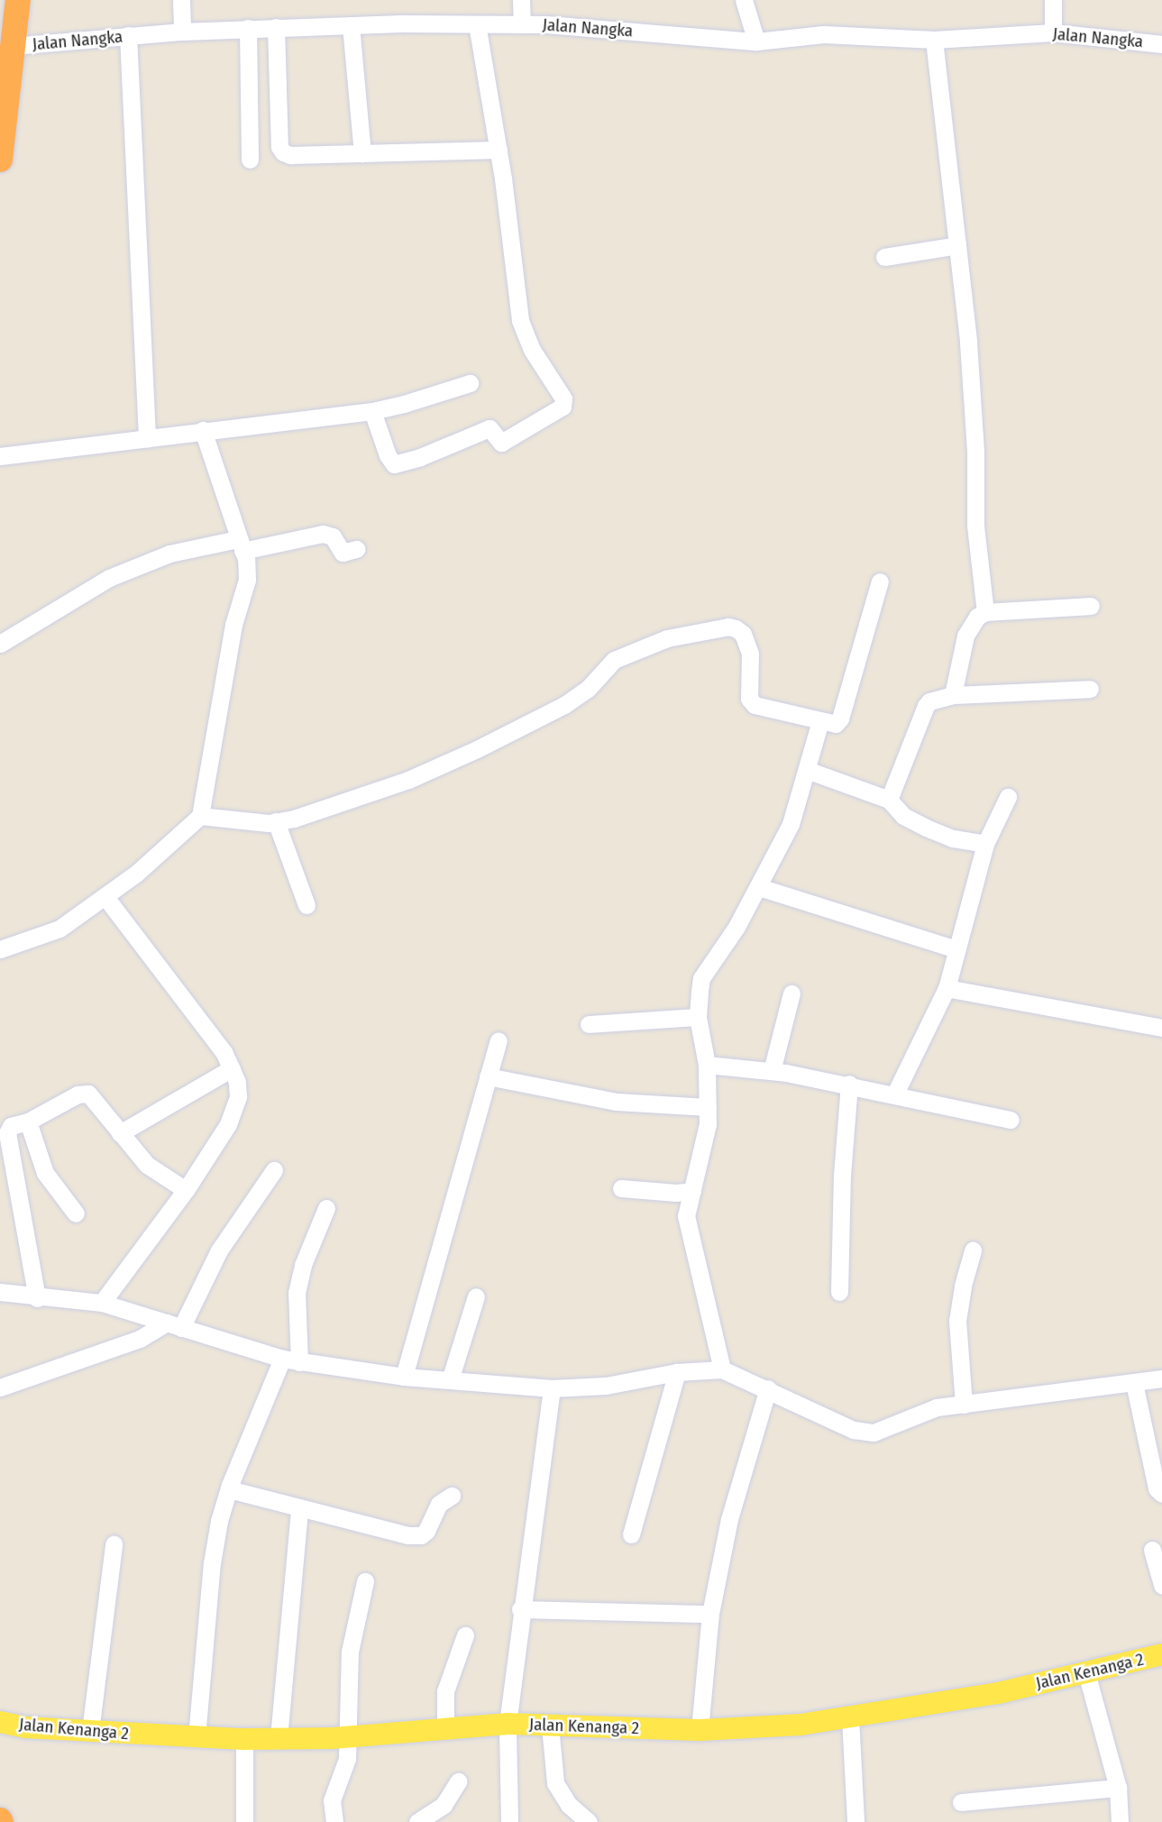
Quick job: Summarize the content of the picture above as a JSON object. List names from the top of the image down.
{
  "streets": {
    "main road": ["Jalan Kenanga 2"],
    "street": ["Jalan Nangka"]
  }
}
